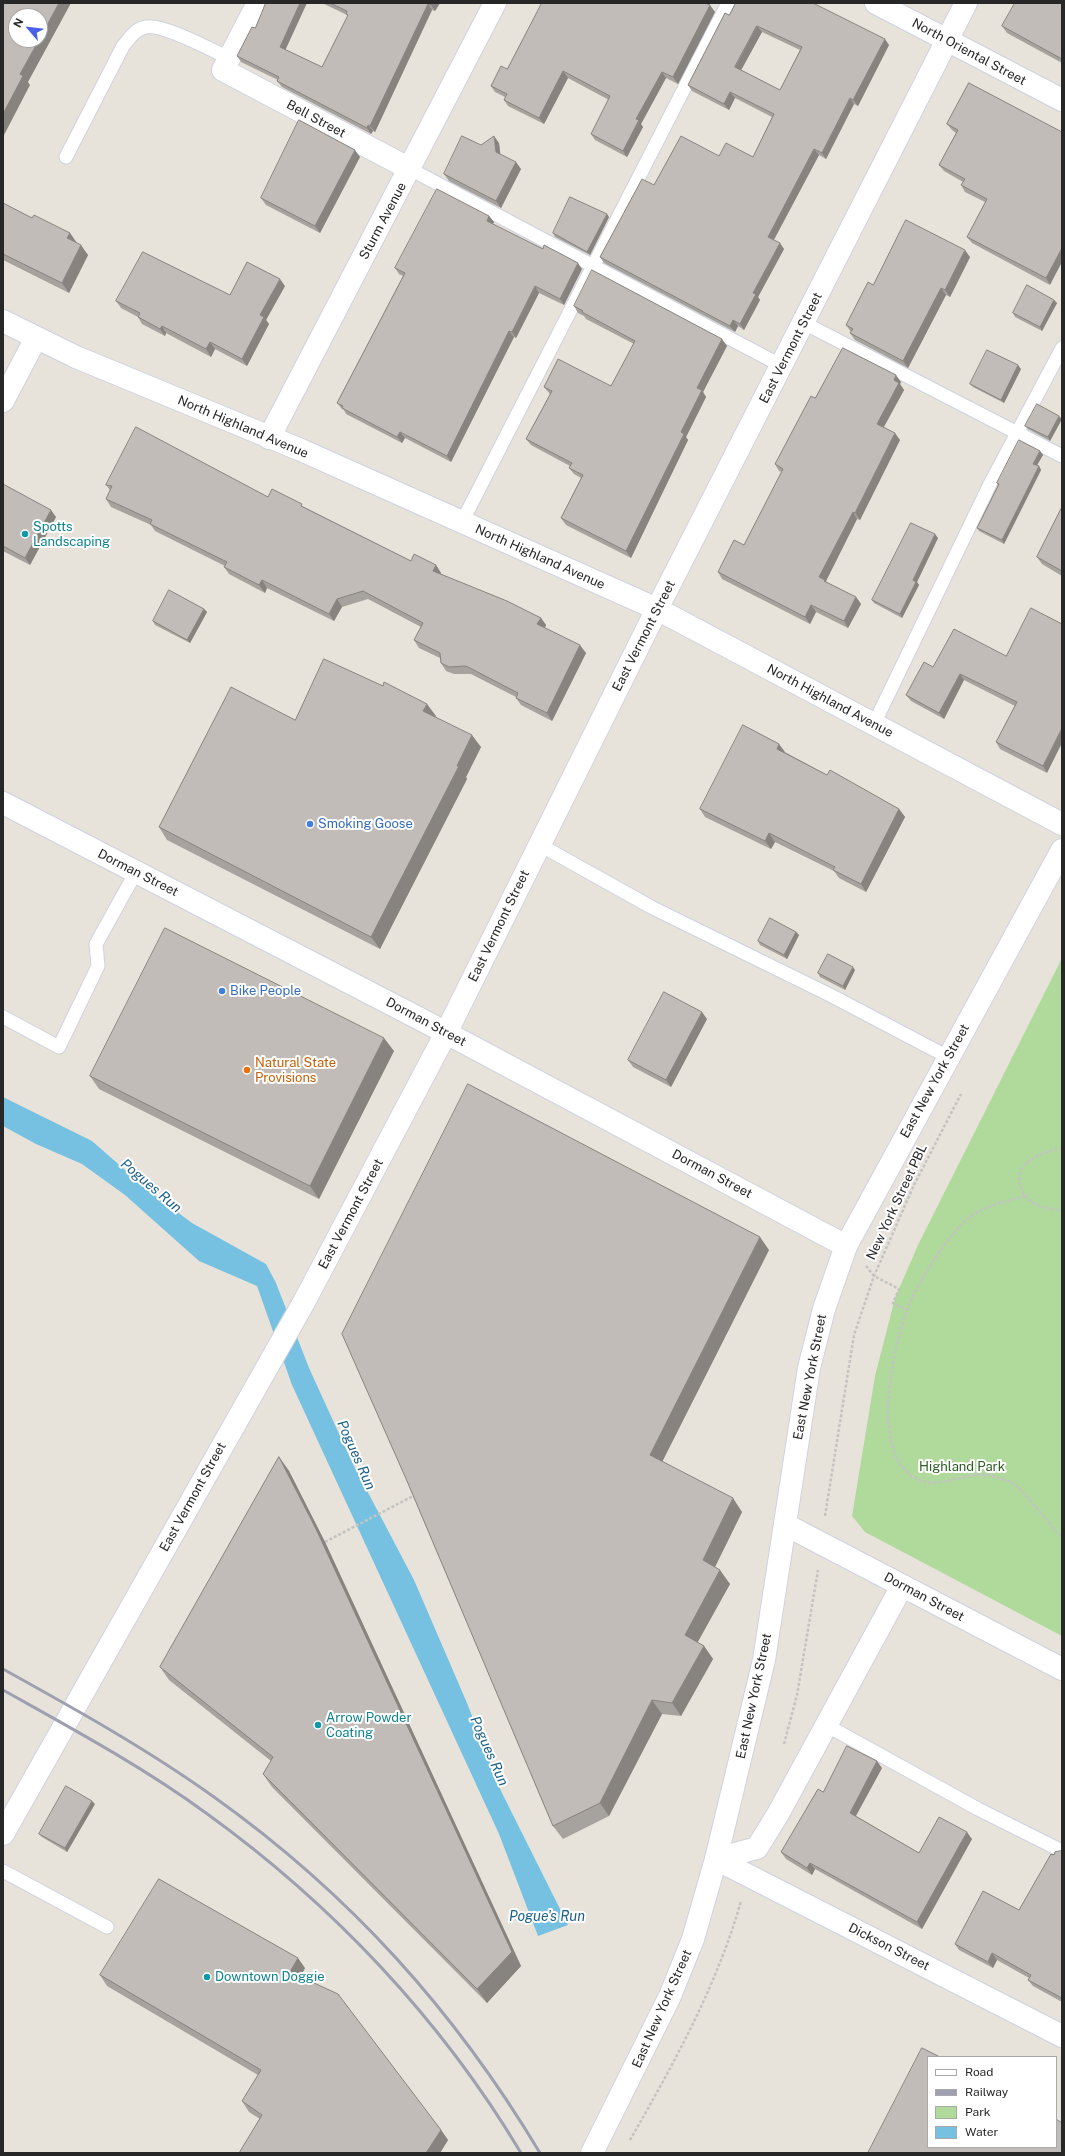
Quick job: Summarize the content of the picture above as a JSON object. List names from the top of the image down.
{
  "streets": {
    "street": [
      "North Oriental Street",
      "Bell Street",
      "Sturm Avenue",
      "East Vermont Street",
      "North Highland Avenue",
      "Dorman Street",
      "East New York Street",
      "Dickson Street"
    ],
    "path": ["New York Street PBL"]
  },
  "crossings": [
    ["North Oriental Street", "East Vermont Street"],
    ["Bell Street", "Sturm Avenue"],
    ["Sturm Avenue", "North Highland Avenue"],
    ["East Vermont Street", "North Highland Avenue"],
    ["East Vermont Street", "Dorman Street"],
    ["Dorman Street", "East New York Street"],
    ["Dorman Street", "New York Street PBL"],
    ["East New York Street", "Dickson Street"]
  ],
  "water": ["Pogues Run", "Pogue's Run"],
  "parks": ["Highland Park"],
  "places": [
    "Spotts Landscaping",
    "Smoking Goose",
    "Bike People",
    "Natural State Provisions",
    "Arrow Powder Coating",
    "Downtown Doggie"
  ],
  "legend": [
    "Road",
    "Railway",
    "Park",
    "Water"
  ],
  "north": "top left"
}
